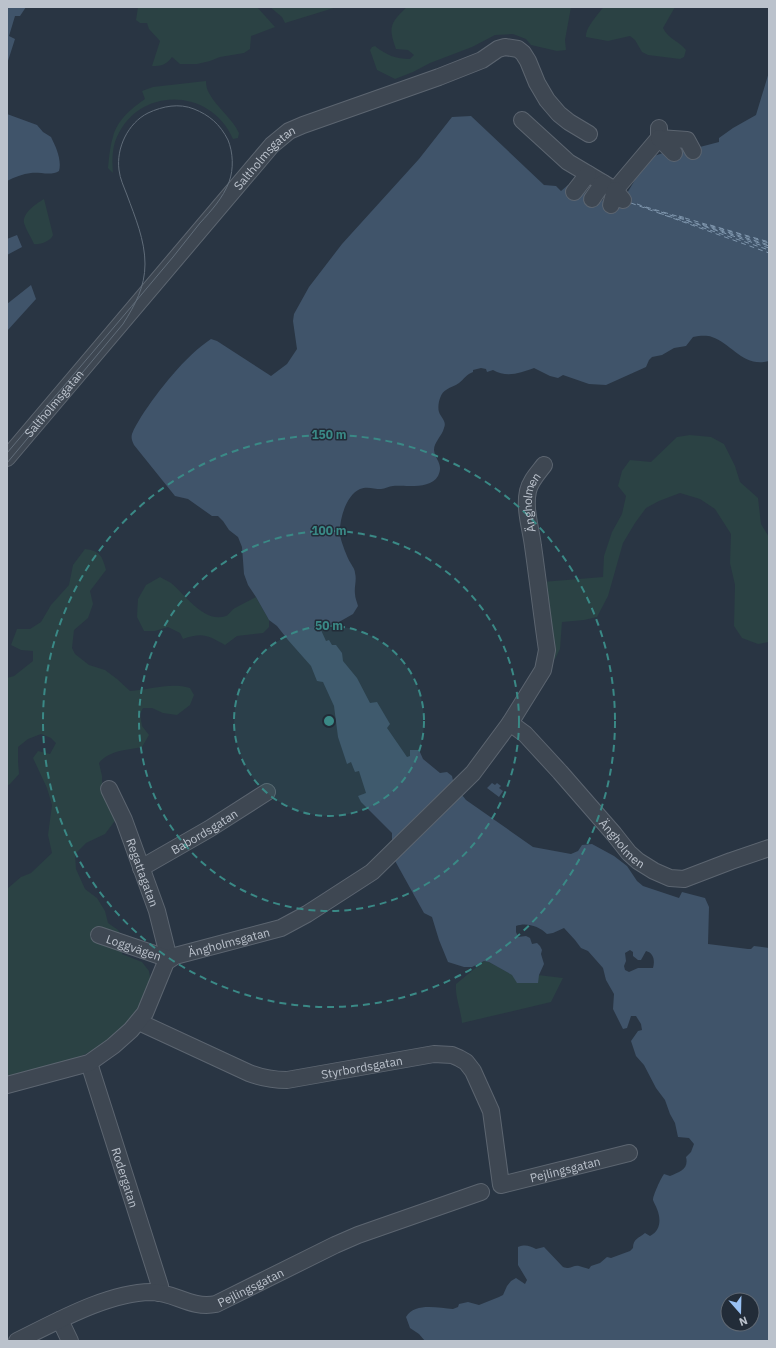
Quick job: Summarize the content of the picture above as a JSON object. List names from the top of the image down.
{
  "streets": {
    "street": [
      "Saltholmsgatan",
      "Ängholmen",
      "Babordsgatan",
      "Regattagatan",
      "Ängholmsgatan",
      "Loggvägen",
      "Styrbordsgatan",
      "Pejlingsgatan",
      "Rodergatan"
    ]
  },
  "crossings": [
    ["Ängholmen", "Ängholmsgatan"],
    ["Babordsgatan", "Regattagatan"],
    ["Regattagatan", "Ängholmsgatan"],
    ["Regattagatan", "Loggvägen"],
    ["Ängholmsgatan", "Loggvägen"],
    ["Styrbordsgatan", "Pejlingsgatan"],
    ["Pejlingsgatan", "Rodergatan"]
  ],
  "north": "bottom",
  "rings": ["150 m", "100 m", "50 m"]
}
